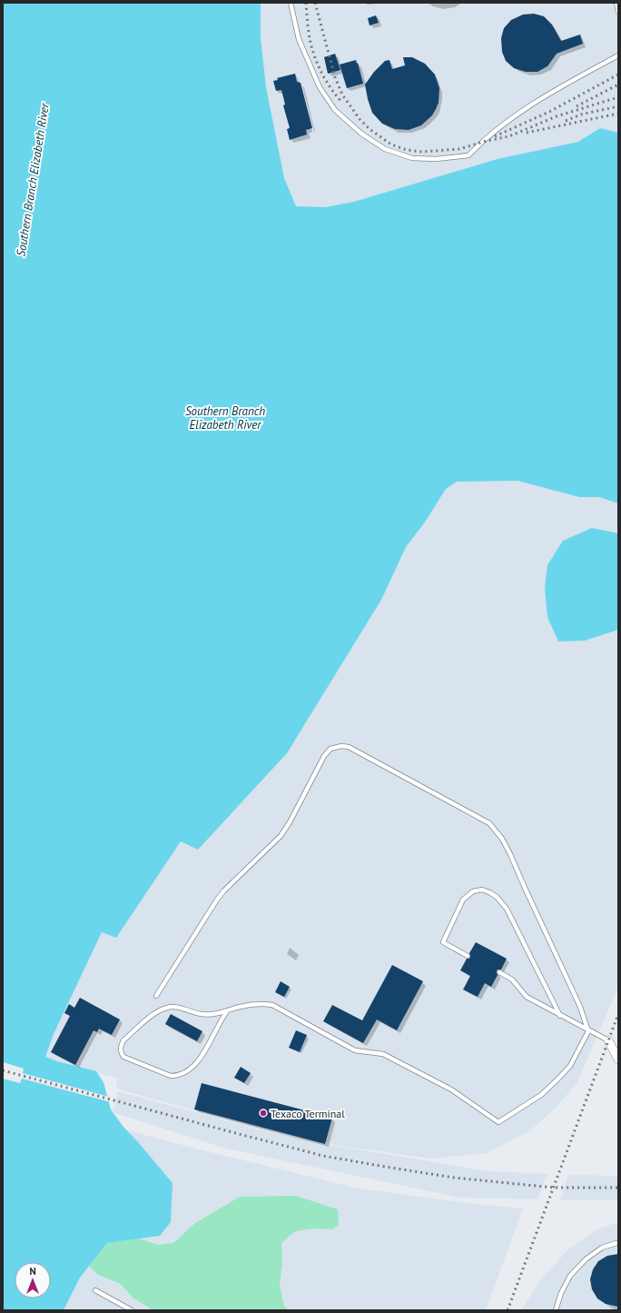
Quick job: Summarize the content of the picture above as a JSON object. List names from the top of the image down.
{
  "water": ["Southern Branch Elizabeth River"],
  "places": ["Texaco Terminal"],
  "north": "top"
}
